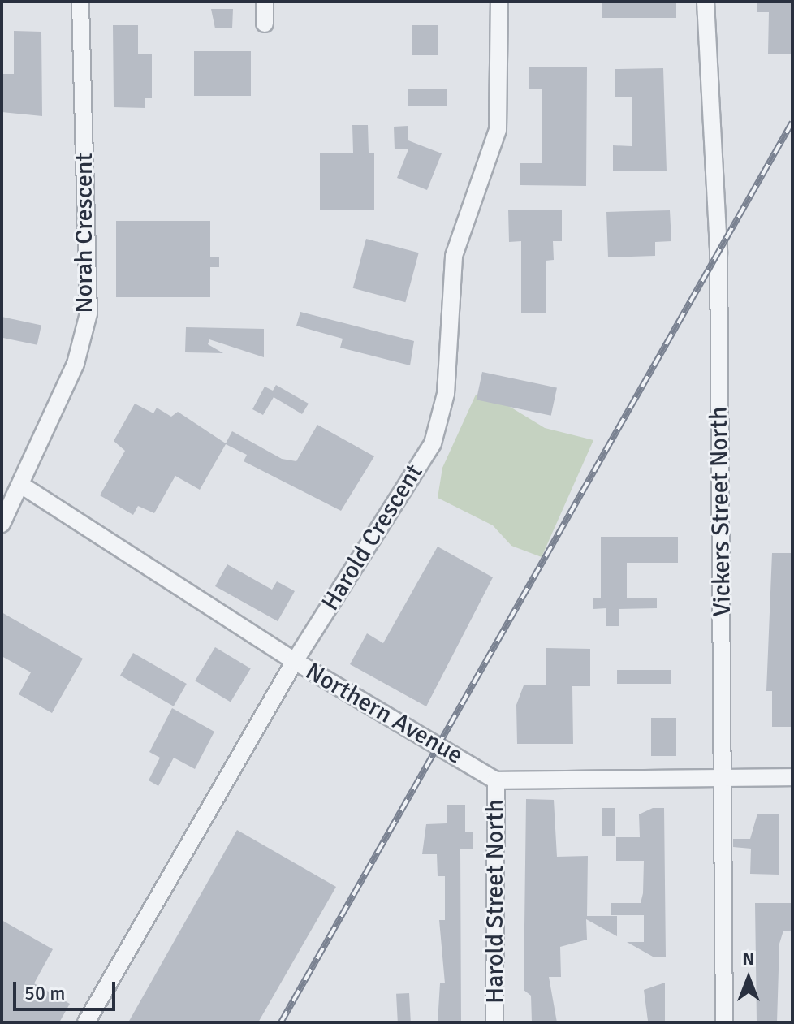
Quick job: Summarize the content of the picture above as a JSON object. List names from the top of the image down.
{
  "streets": {
    "street": [
      "Norah Crescent",
      "Vickers Street North",
      "Harold Crescent",
      "Northern Avenue",
      "Harold Street North"
    ]
  },
  "crossings": [
    ["Norah Crescent", "Northern Avenue"],
    ["Harold Crescent", "Northern Avenue"],
    ["Northern Avenue", "Harold Street North"]
  ],
  "scale_bar": "50 m",
  "north": "top"
}
